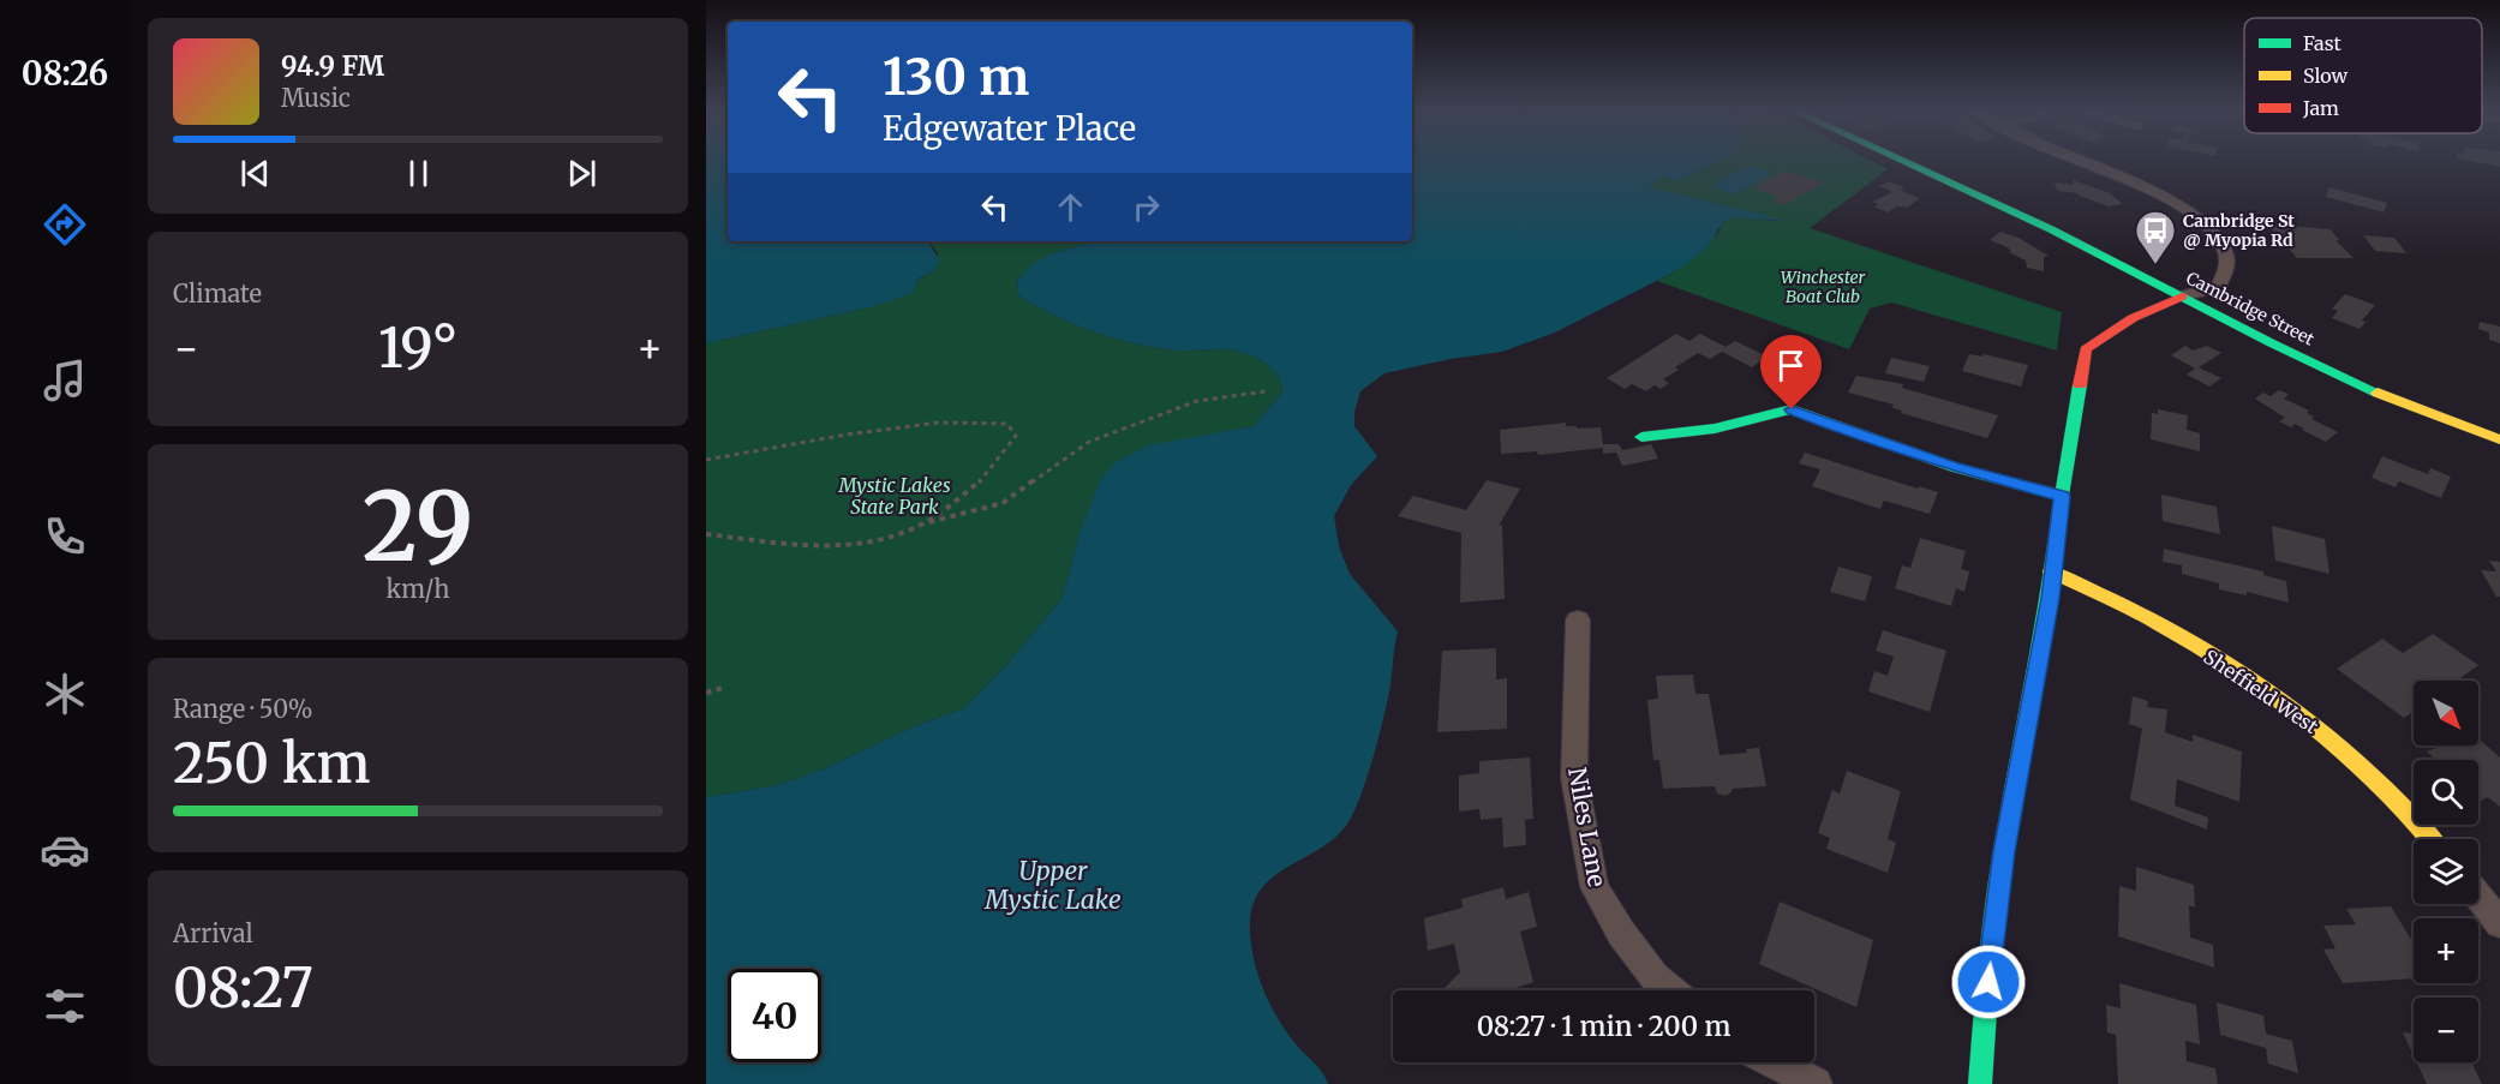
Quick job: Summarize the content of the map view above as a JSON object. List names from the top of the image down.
{
  "streets": {
    "main road": ["Cambridge Street", "Sheffield West"],
    "street": ["Niles Lane"]
  },
  "water": ["Upper Mystic Lake"],
  "parks": ["Winchester Boat Club", "Mystic Lakes State Park"],
  "places": {
    "bus stop": ["Cambridge St @ Myopia Rd"]
  },
  "legend": ["Fast", "Slow", "Jam"],
  "north": "bottom right",
  "page": {
    "tabs": "08:26",
    "turn": ["130 m", "Edgewater Place"],
    "song": ["94.9 FM", "Music"],
    "tile": [
      "Climate",
      ["29", "km/h"],
      ["Range · 50%", "250 km"],
      ["Arrival", "08:27"]
    ],
    "heat": ["−", "19°", "+"],
    "map_buttons": ["+", "−"],
    "limit": "40",
    "trip": "08:27 · 1 min · 200 m"
  }
}
